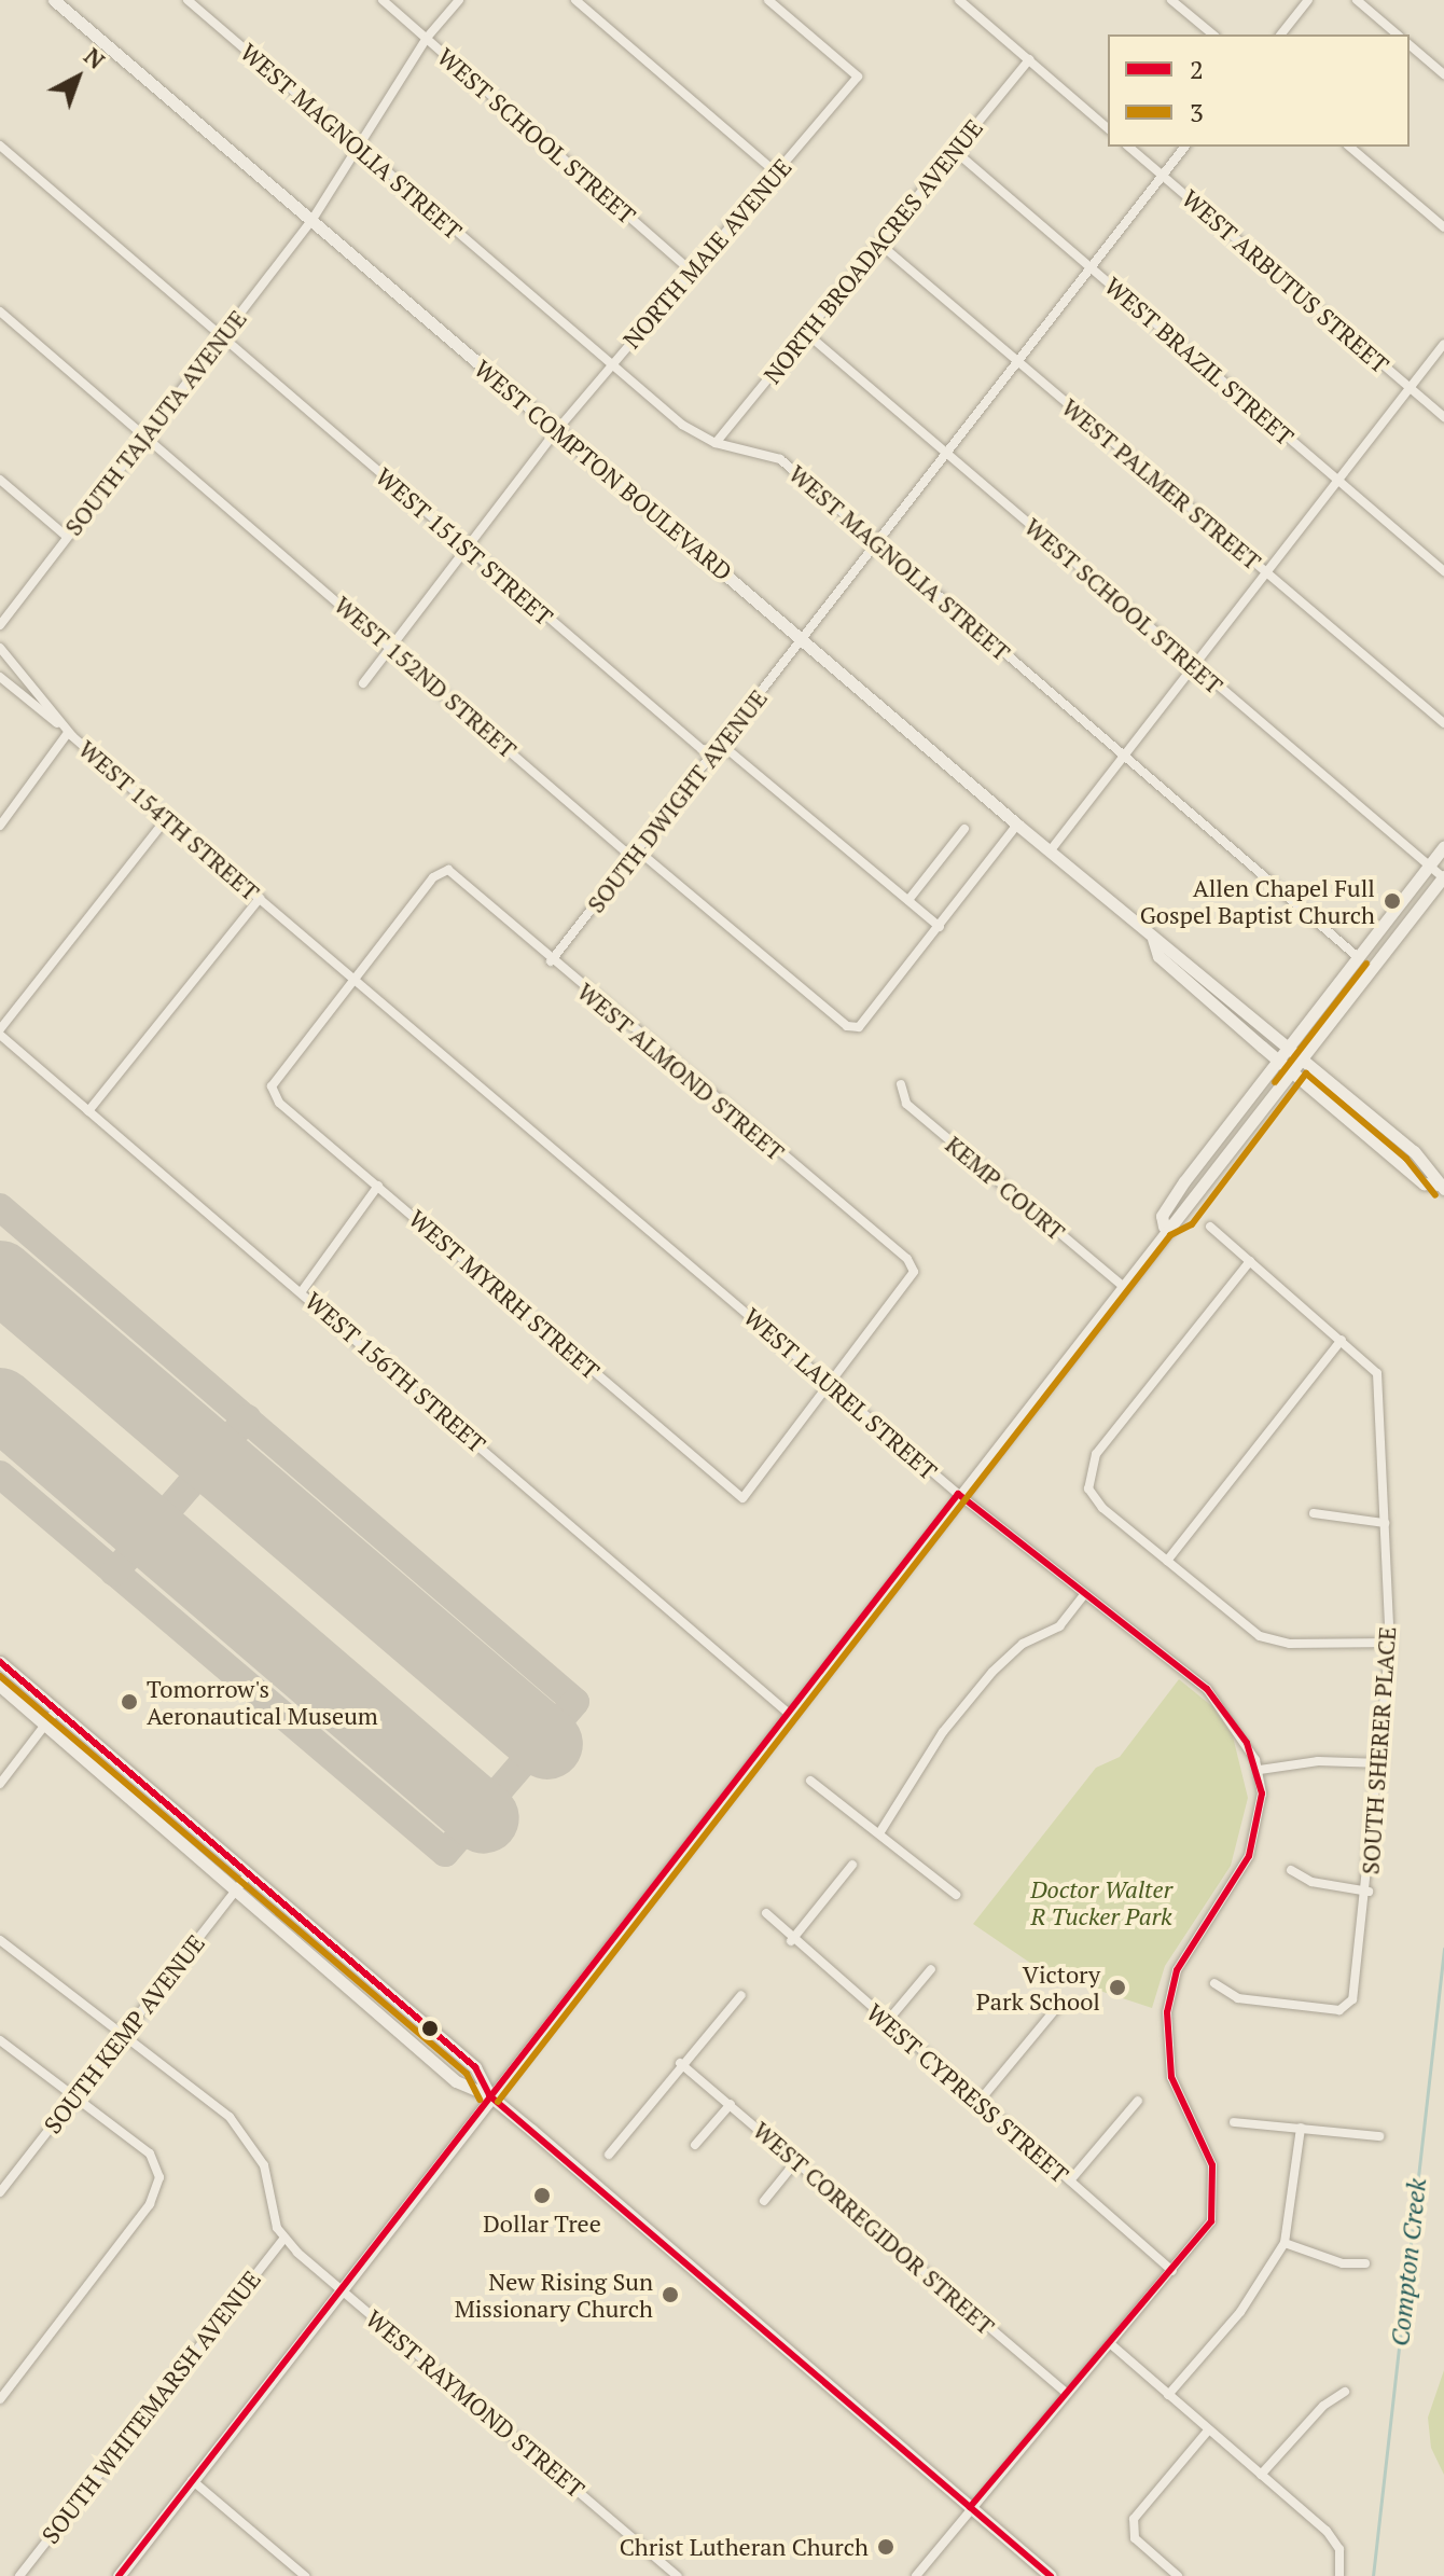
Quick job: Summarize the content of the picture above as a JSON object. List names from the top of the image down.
{
  "streets": {
    "main road": ["WEST COMPTON BOULEVARD"],
    "street": [
      "WEST SCHOOL STREET",
      "WEST MAGNOLIA STREET",
      "NORTH BROADACRES AVENUE",
      "NORTH MAIE AVENUE",
      "WEST ARBUTUS STREET",
      "WEST BRAZIL STREET",
      "SOUTH TAJAUTA AVENUE",
      "WEST PALMER STREET",
      "WEST 151ST STREET",
      "WEST 152ND STREET",
      "SOUTH DWIGHT AVENUE",
      "WEST 154TH STREET",
      "WEST ALMOND STREET",
      "KEMP COURT",
      "WEST MYRRH STREET",
      "WEST 156TH STREET",
      "WEST LAUREL STREET",
      "SOUTH SHERER PLACE",
      "SOUTH KEMP AVENUE",
      "WEST CYPRESS STREET",
      "WEST CORREGIDOR STREET",
      "WEST RAYMOND STREET",
      "SOUTH WHITEMARSH AVENUE"
    ]
  },
  "crossings": [
    ["WEST SCHOOL STREET", "NORTH BROADACRES AVENUE"],
    ["WEST SCHOOL STREET", "NORTH MAIE AVENUE"],
    ["WEST SCHOOL STREET", "SOUTH TAJAUTA AVENUE"],
    ["WEST SCHOOL STREET", "SOUTH DWIGHT AVENUE"],
    ["WEST MAGNOLIA STREET", "NORTH BROADACRES AVENUE"],
    ["WEST MAGNOLIA STREET", "NORTH MAIE AVENUE"],
    ["WEST MAGNOLIA STREET", "SOUTH TAJAUTA AVENUE"],
    ["WEST MAGNOLIA STREET", "SOUTH DWIGHT AVENUE"],
    ["NORTH BROADACRES AVENUE", "WEST BRAZIL STREET"],
    ["NORTH BROADACRES AVENUE", "WEST PALMER STREET"],
    ["NORTH MAIE AVENUE", "WEST COMPTON BOULEVARD"],
    ["NORTH MAIE AVENUE", "WEST 151ST STREET"],
    ["NORTH MAIE AVENUE", "WEST 152ND STREET"],
    ["WEST ARBUTUS STREET", "SOUTH DWIGHT AVENUE"],
    ["WEST BRAZIL STREET", "SOUTH DWIGHT AVENUE"],
    ["SOUTH TAJAUTA AVENUE", "WEST COMPTON BOULEVARD"],
    ["SOUTH TAJAUTA AVENUE", "WEST 151ST STREET"],
    ["SOUTH TAJAUTA AVENUE", "WEST 152ND STREET"],
    ["WEST COMPTON BOULEVARD", "SOUTH DWIGHT AVENUE"],
    ["WEST PALMER STREET", "SOUTH DWIGHT AVENUE"],
    ["WEST 151ST STREET", "WEST 152ND STREET"],
    ["WEST 151ST STREET", "SOUTH DWIGHT AVENUE"],
    ["WEST 152ND STREET", "SOUTH DWIGHT AVENUE"],
    ["SOUTH DWIGHT AVENUE", "WEST ALMOND STREET"],
    ["WEST 154TH STREET", "WEST ALMOND STREET"],
    ["WEST 154TH STREET", "WEST MYRRH STREET"],
    ["WEST 154TH STREET", "WEST LAUREL STREET"],
    ["WEST ALMOND STREET", "WEST MYRRH STREET"],
    ["WEST ALMOND STREET", "WEST LAUREL STREET"],
    ["WEST MYRRH STREET", "WEST LAUREL STREET"],
    ["WEST RAYMOND STREET", "SOUTH WHITEMARSH AVENUE"]
  ],
  "water": ["Compton Creek"],
  "parks": ["Doctor Walter R Tucker Park"],
  "places": [
    "Allen Chapel Full Gospel Baptist Church",
    "Tomorrow's Aeronautical Museum",
    "Victory Park School",
    "Dollar Tree",
    "New Rising Sun Missionary Church",
    "Christ Lutheran Church"
  ],
  "lines": ["transit line 3", "transit line 2"],
  "legend": ["2", "3"],
  "north": "top right"
}
